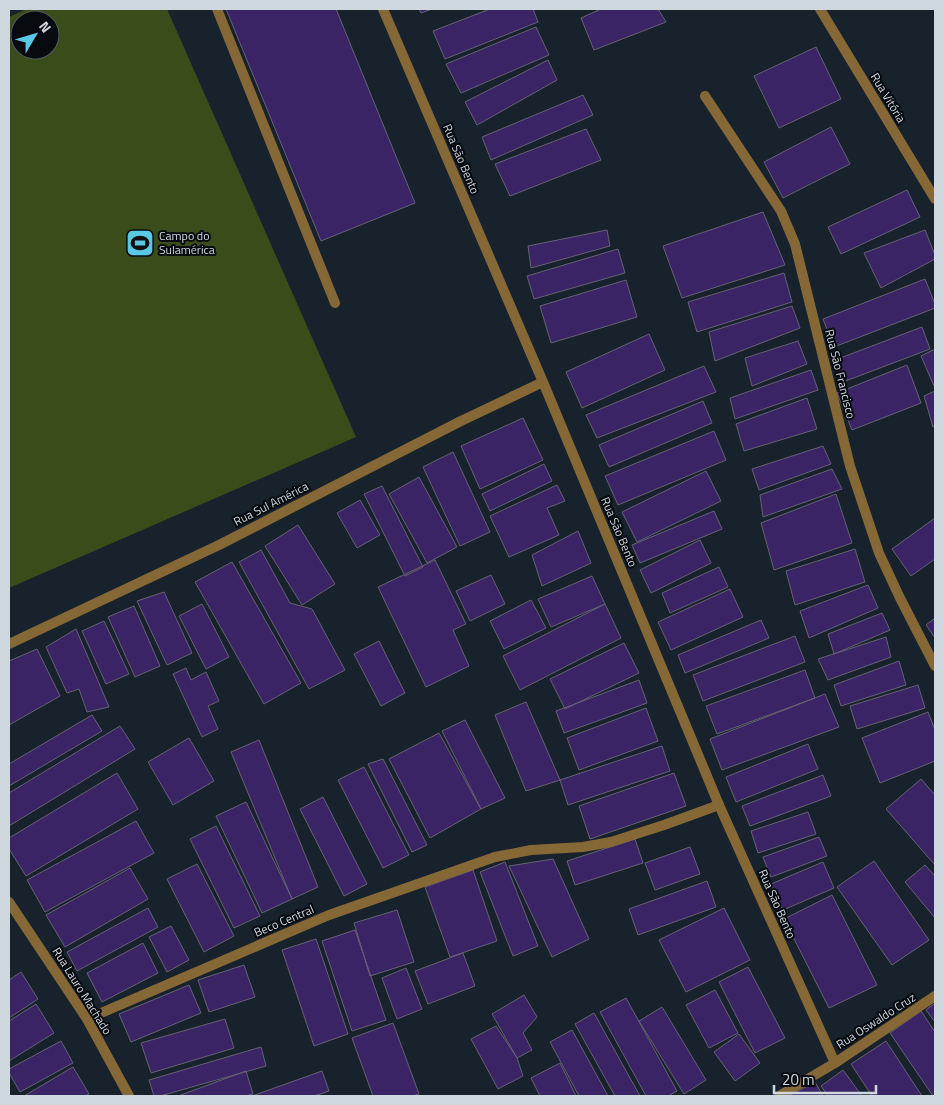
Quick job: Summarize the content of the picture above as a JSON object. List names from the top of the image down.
{
  "streets": {
    "street": [
      "Rua Vitória",
      "Rua São Bento",
      "Rua São Francisco",
      "Rua Sul América",
      "Beco Central",
      "Rua Lauro Machado",
      "Rua Oswaldo Cruz"
    ]
  },
  "crossings": [
    ["Rua São Bento", "Rua Sul América"],
    ["Rua São Bento", "Beco Central"],
    ["Rua São Bento", "Rua Oswaldo Cruz"],
    ["Beco Central", "Rua Lauro Machado"]
  ],
  "places": {
    "sports": ["Campo do Sulamérica"]
  },
  "scale_bar": "20 m",
  "north": "top right"
}
